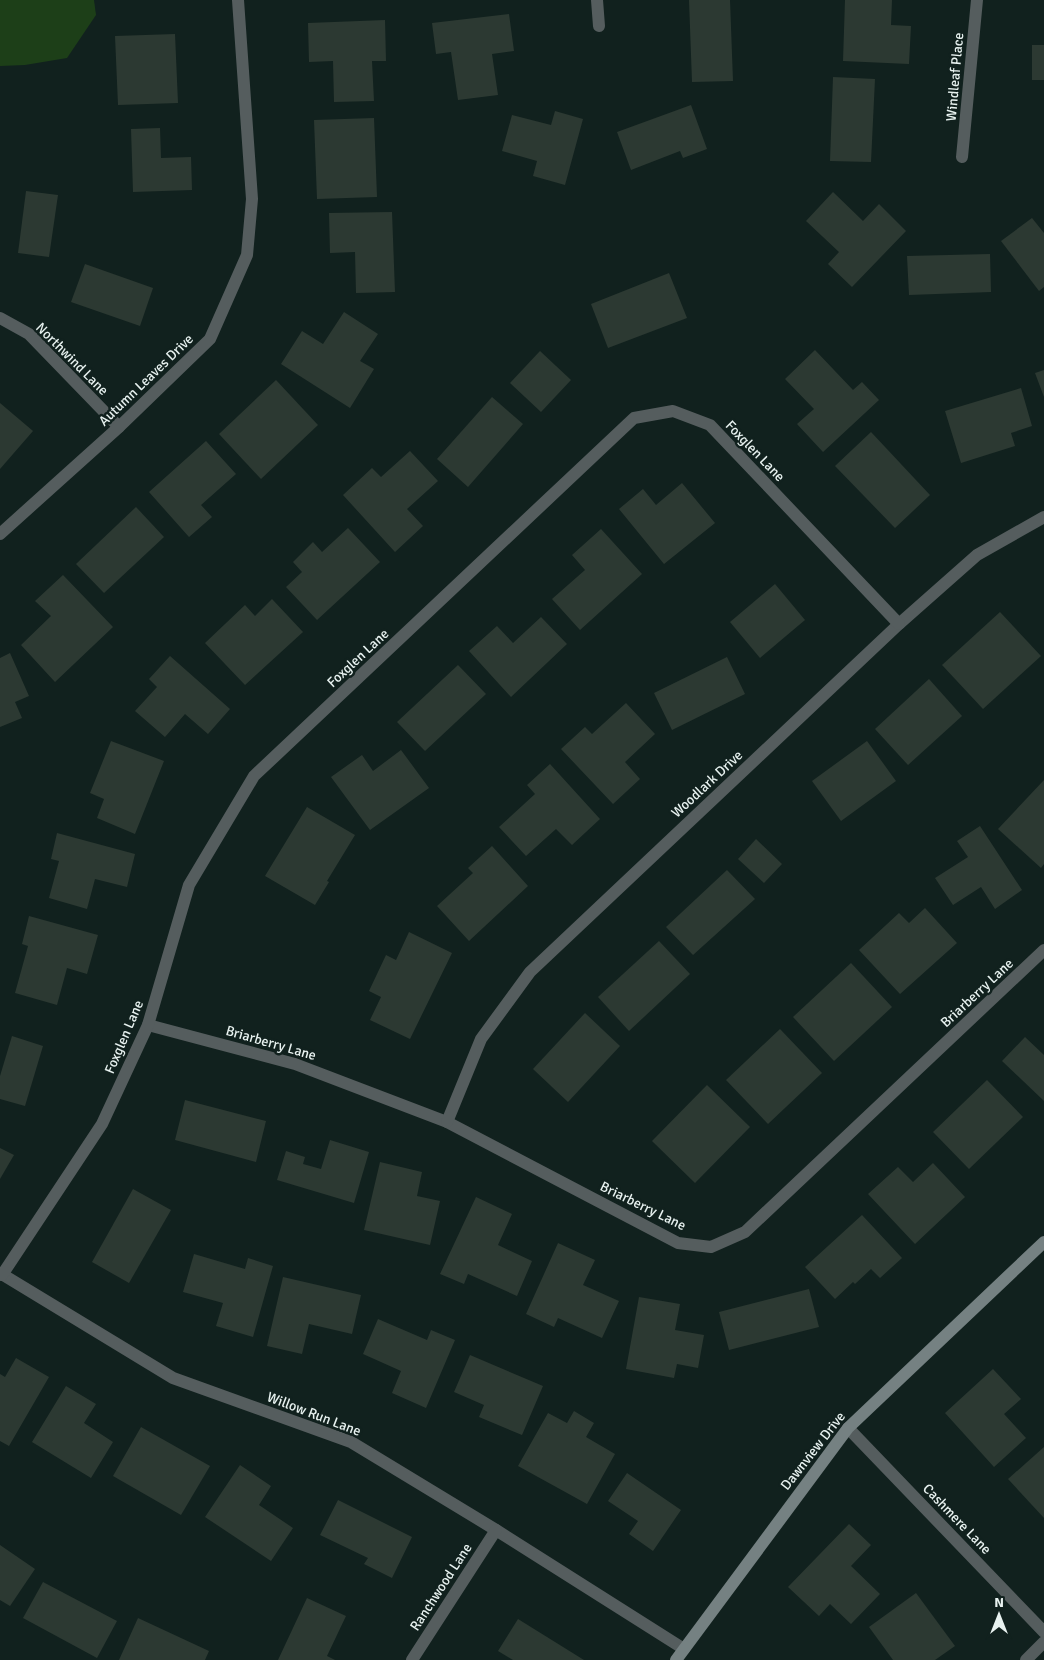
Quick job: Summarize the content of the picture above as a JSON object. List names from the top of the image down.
{
  "streets": {
    "street": [
      "Windleaf Place",
      "Northwind Lane",
      "Autumn Leaves Drive",
      "Foxglen Lane",
      "Woodlark Drive",
      "Briarberry Lane",
      "Willow Run Lane",
      "Dawnview Drive",
      "Cashmere Lane",
      "Ranchwood Lane"
    ]
  },
  "crossings": [
    ["Northwind Lane", "Autumn Leaves Drive"],
    ["Foxglen Lane", "Woodlark Drive"],
    ["Foxglen Lane", "Briarberry Lane"],
    ["Foxglen Lane", "Willow Run Lane"],
    ["Woodlark Drive", "Briarberry Lane"],
    ["Willow Run Lane", "Dawnview Drive"],
    ["Willow Run Lane", "Ranchwood Lane"],
    ["Dawnview Drive", "Cashmere Lane"]
  ],
  "north": "top"
}
